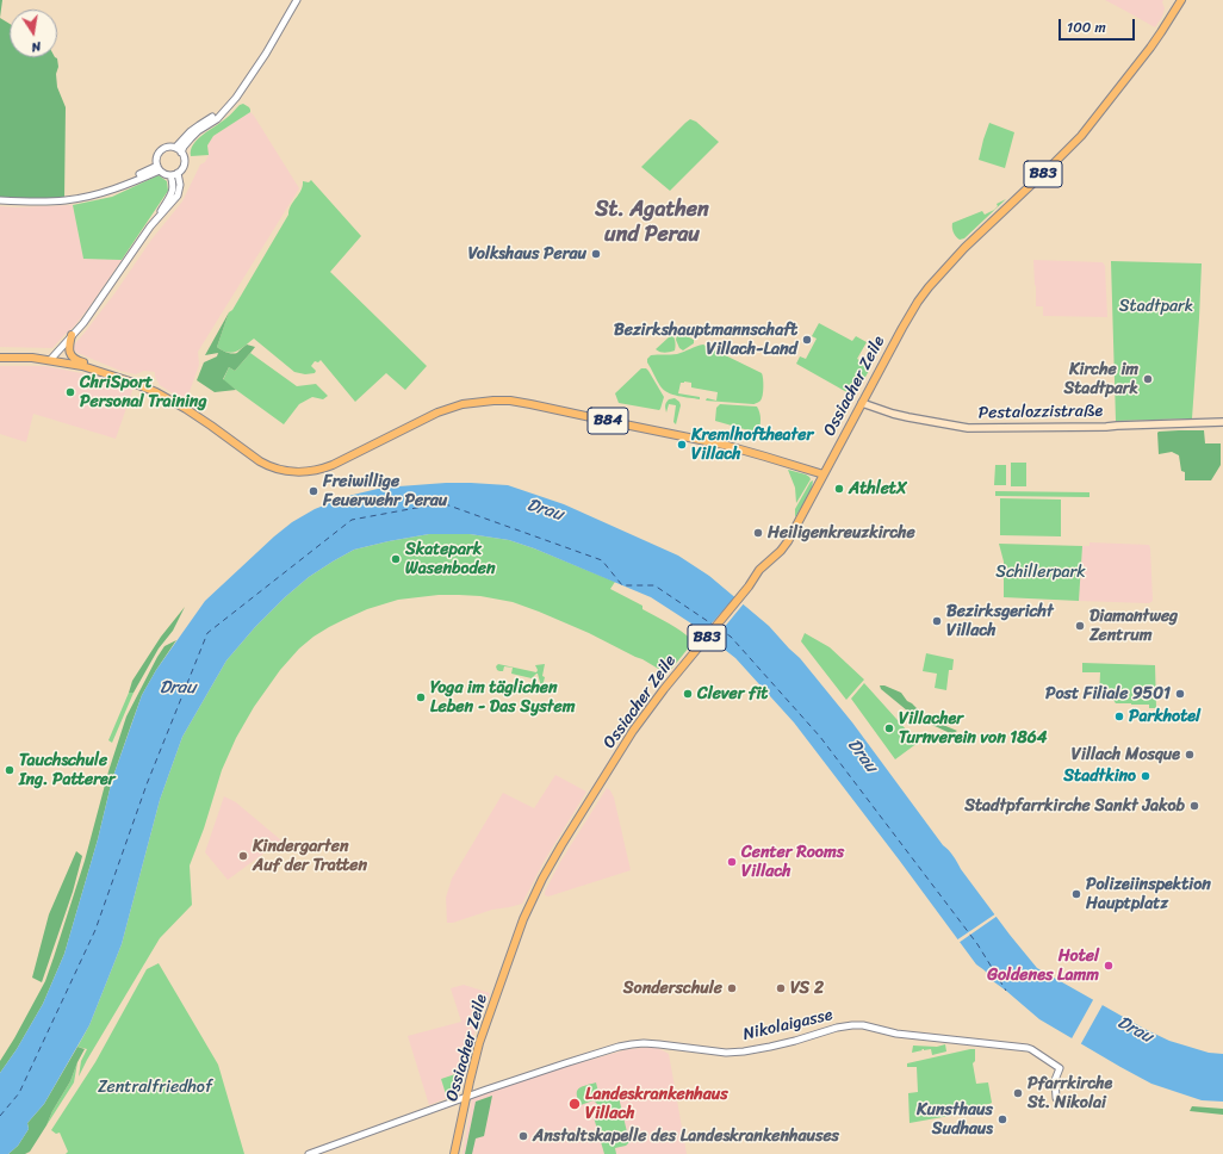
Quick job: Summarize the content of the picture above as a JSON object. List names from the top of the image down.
{
  "streets": {
    "main road": [
      "B83",
      "Ossiacher Zeile",
      "Pestalozzistraße",
      "B84"
    ],
    "street": ["Nikolaigasse"]
  },
  "crossings": [
    ["Ossiacher Zeile", "Pestalozzistraße"],
    ["Ossiacher Zeile", "B84"],
    ["Ossiacher Zeile", "Nikolaigasse"]
  ],
  "districts": ["St. Agathen und Perau"],
  "water": ["Drau"],
  "parks": ["Stadtpark", "Schillerpark", "Zentralfriedhof"],
  "places": [
    "Volkshaus Perau",
    "Bezirkshauptmannschaft Villach-Land",
    "Kirche im Stadtpark",
    "ChriSport Personal Training",
    "Kremlhoftheater Villach",
    "AthletX",
    "Freiwillige Feuerwehr Perau",
    "Heiligenkreuzkirche",
    "Skatepark Wasenboden",
    "Bezirksgericht Villach",
    "Diamantweg Zentrum",
    "Clever fit",
    "Post Filiale 9501",
    "Yoga im täglichen Leben - Das System",
    "Parkhotel",
    "Villacher Turnverein von 1864",
    "Villach Mosque",
    "Tauchschule Ing. Patterer",
    "Stadtkino",
    "Stadtpfarrkirche Sankt Jakob",
    "Kindergarten Auf der Tratten",
    "Center Rooms Villach",
    "Polizeiinspektion Hauptplatz",
    "Hotel Goldenes Lamm",
    "Sonderschule",
    "VS 2",
    "Pfarrkirche St. Nikolai",
    "Landeskrankenhaus Villach",
    "Kunsthaus Sudhaus",
    "Anstaltskapelle des Landeskrankenhauses"
  ],
  "scale_bar": "100 m",
  "north": "bottom"
}
